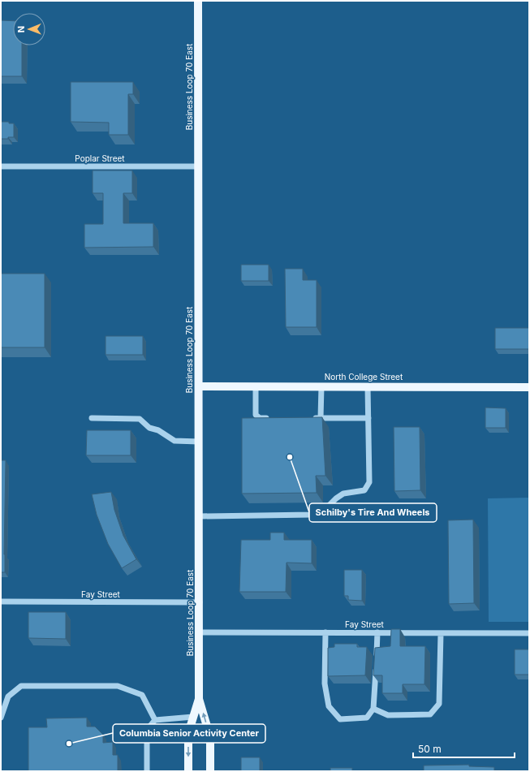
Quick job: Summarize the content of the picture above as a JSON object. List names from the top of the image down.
{
  "streets": {
    "main road": ["Business Loop 70 East", "North College Street"],
    "street": ["Poplar Street", "Fay Street"]
  },
  "crossings": [
    ["Business Loop 70 East", "Poplar Street"],
    ["Business Loop 70 East", "North College Street"],
    ["Business Loop 70 East", "Fay Street"]
  ],
  "places": ["Schilby's Tire And Wheels", "Columbia Senior Activity Center"],
  "scale_bar": "50 m",
  "north": "left"
}
